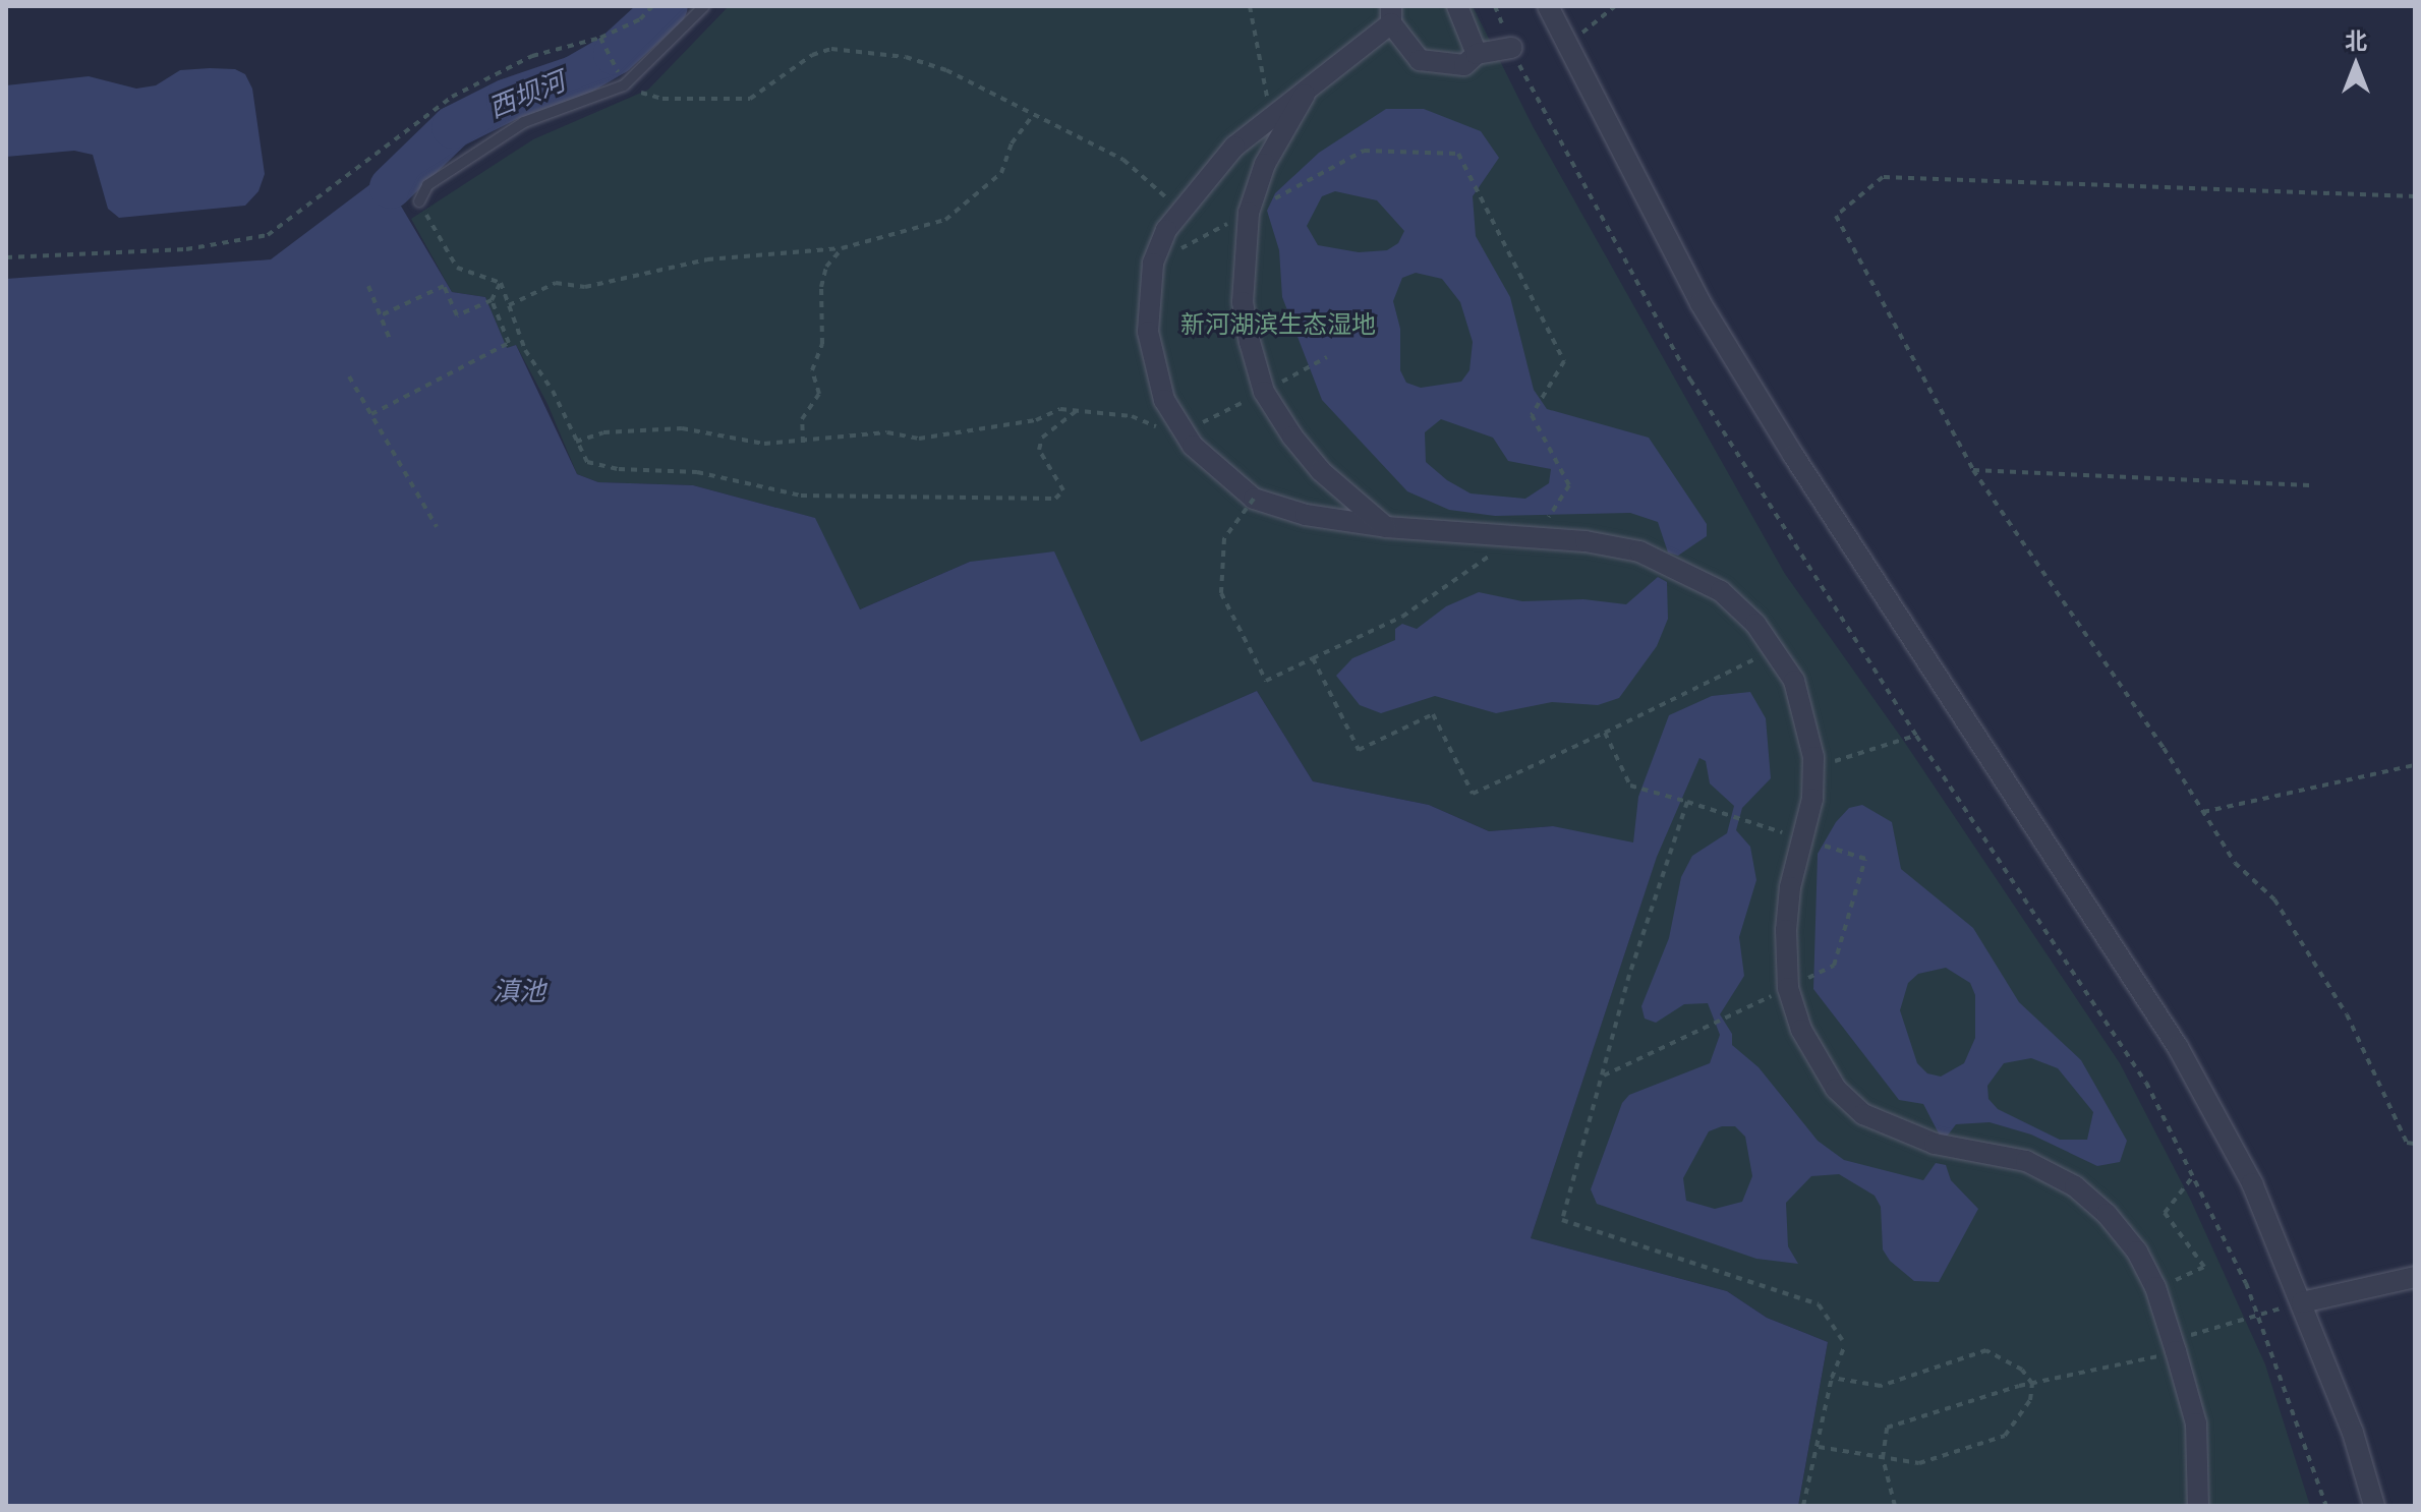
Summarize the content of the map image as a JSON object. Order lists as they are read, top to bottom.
{
  "water": ["西坝河", "滇池"],
  "parks": ["新河湖滨生态湿地"],
  "north": "top"
}
